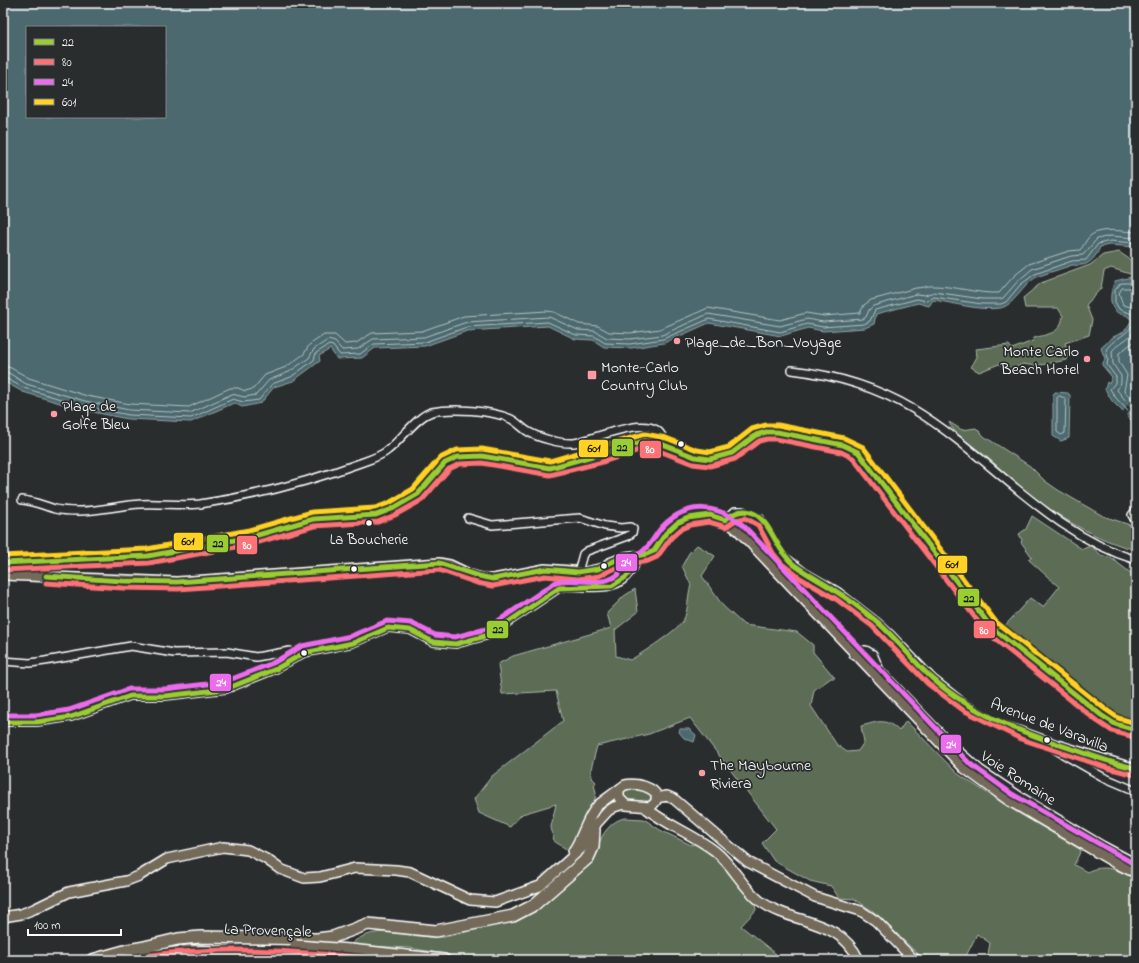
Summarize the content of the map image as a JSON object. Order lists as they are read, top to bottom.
{
  "streets": {
    "highway": ["La Provençale"],
    "street": ["Avenue de Varavilla", "Voie Romaine"]
  },
  "places": {
    "other": [
      "Plage_de_Bon_Voyage",
      "Monte Carlo Beach Hotel",
      "Plage de Golfe Bleu",
      "La Boucherie",
      "The Maybourne Riviera"
    ],
    "transit": ["Monte-Carlo Country Club"]
  },
  "lines": [
    "transit line 601",
    "transit line 22",
    "transit line 80",
    "transit line 24"
  ],
  "legend": [
    "22",
    "80",
    "24",
    "601"
  ],
  "scale_bar": "100 m"
}
